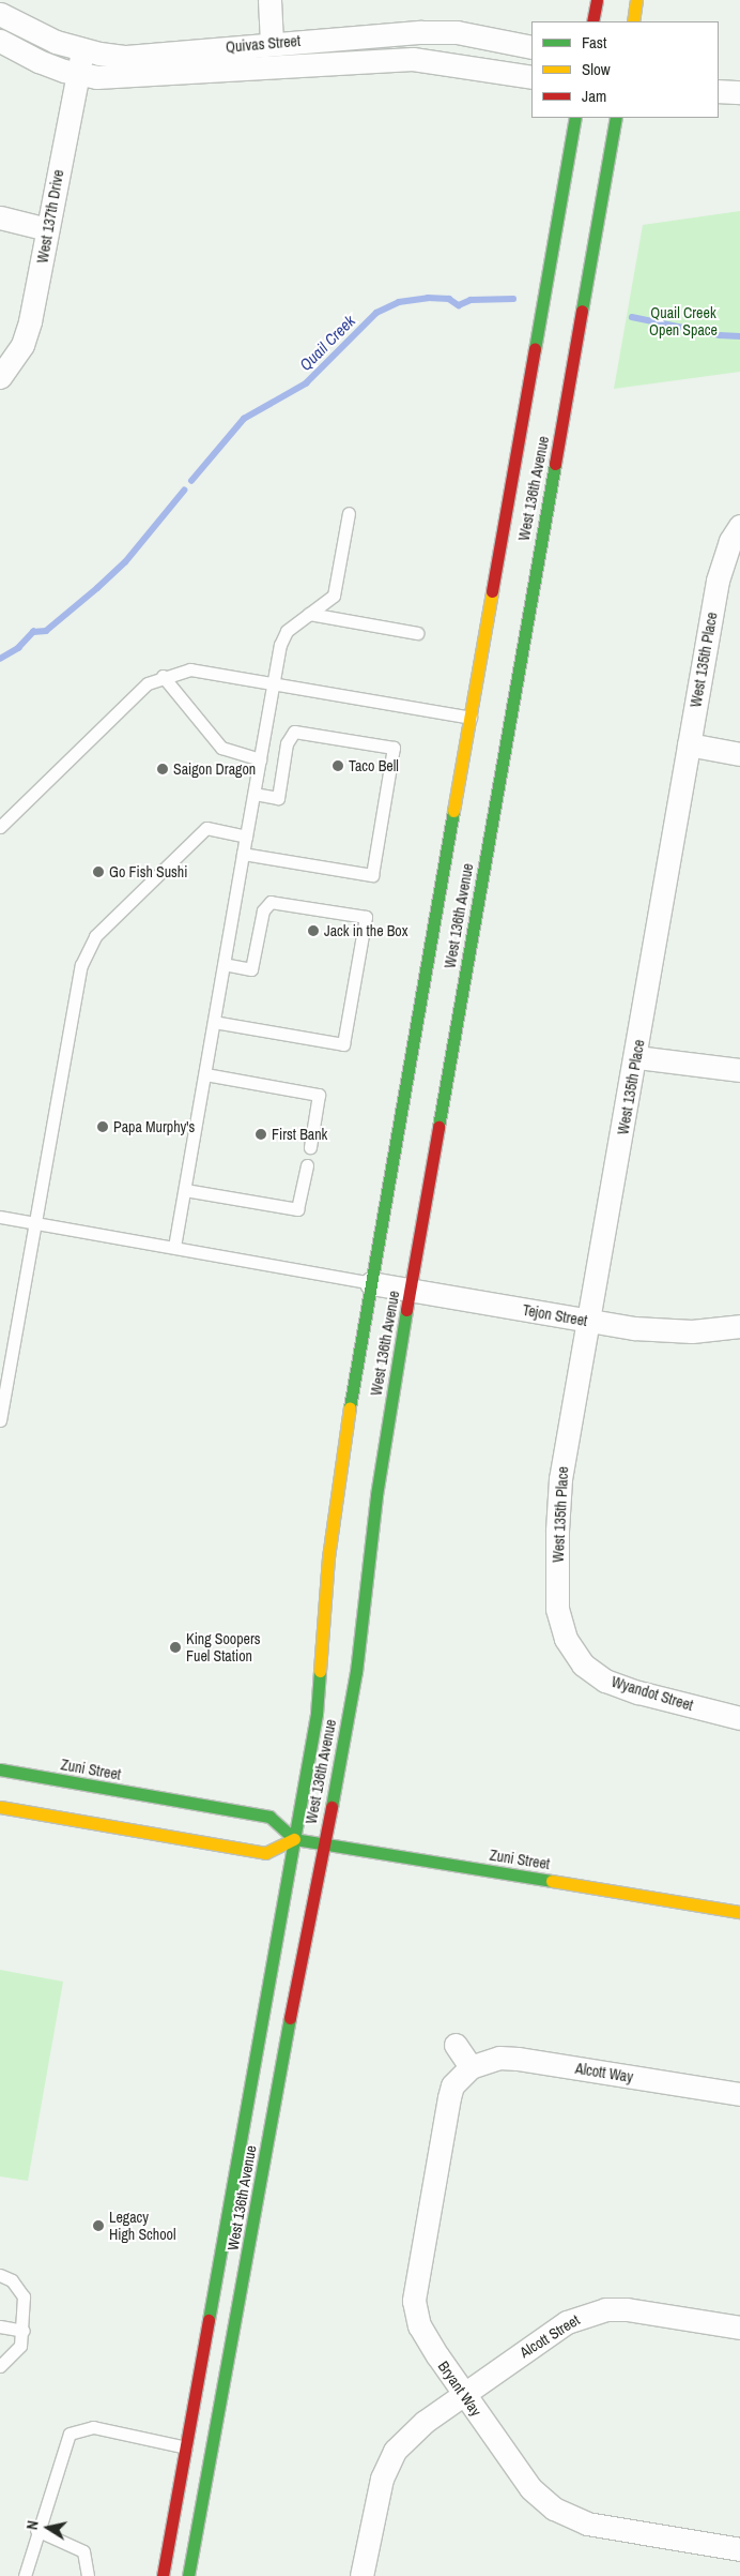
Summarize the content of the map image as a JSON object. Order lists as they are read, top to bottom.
{
  "streets": {
    "main road": ["West 136th Avenue", "Zuni Street"],
    "street": [
      "Quivas Street",
      "West 137th Drive",
      "West 135th Place",
      "Tejon Street",
      "Wyandot Street",
      "Alcott Way",
      "Alcott Street",
      "Bryant Way"
    ]
  },
  "crossings": [
    ["Quivas Street", "West 137th Drive"],
    ["West 136th Avenue", "Tejon Street"],
    ["West 136th Avenue", "Zuni Street"],
    ["West 135th Place", "Tejon Street"],
    ["West 135th Place", "Wyandot Street"],
    ["Alcott Way", "Bryant Way"],
    ["Alcott Street", "Bryant Way"]
  ],
  "water": ["Quail Creek"],
  "parks": ["Quail Creek Open Space"],
  "places": [
    "Taco Bell",
    "Saigon Dragon",
    "Go Fish Sushi",
    "Jack in the Box",
    "Papa Murphy's",
    "First Bank",
    "King Soopers Fuel Station",
    "Legacy High School"
  ],
  "legend": ["Fast", "Slow", "Jam"],
  "north": "left"
}
